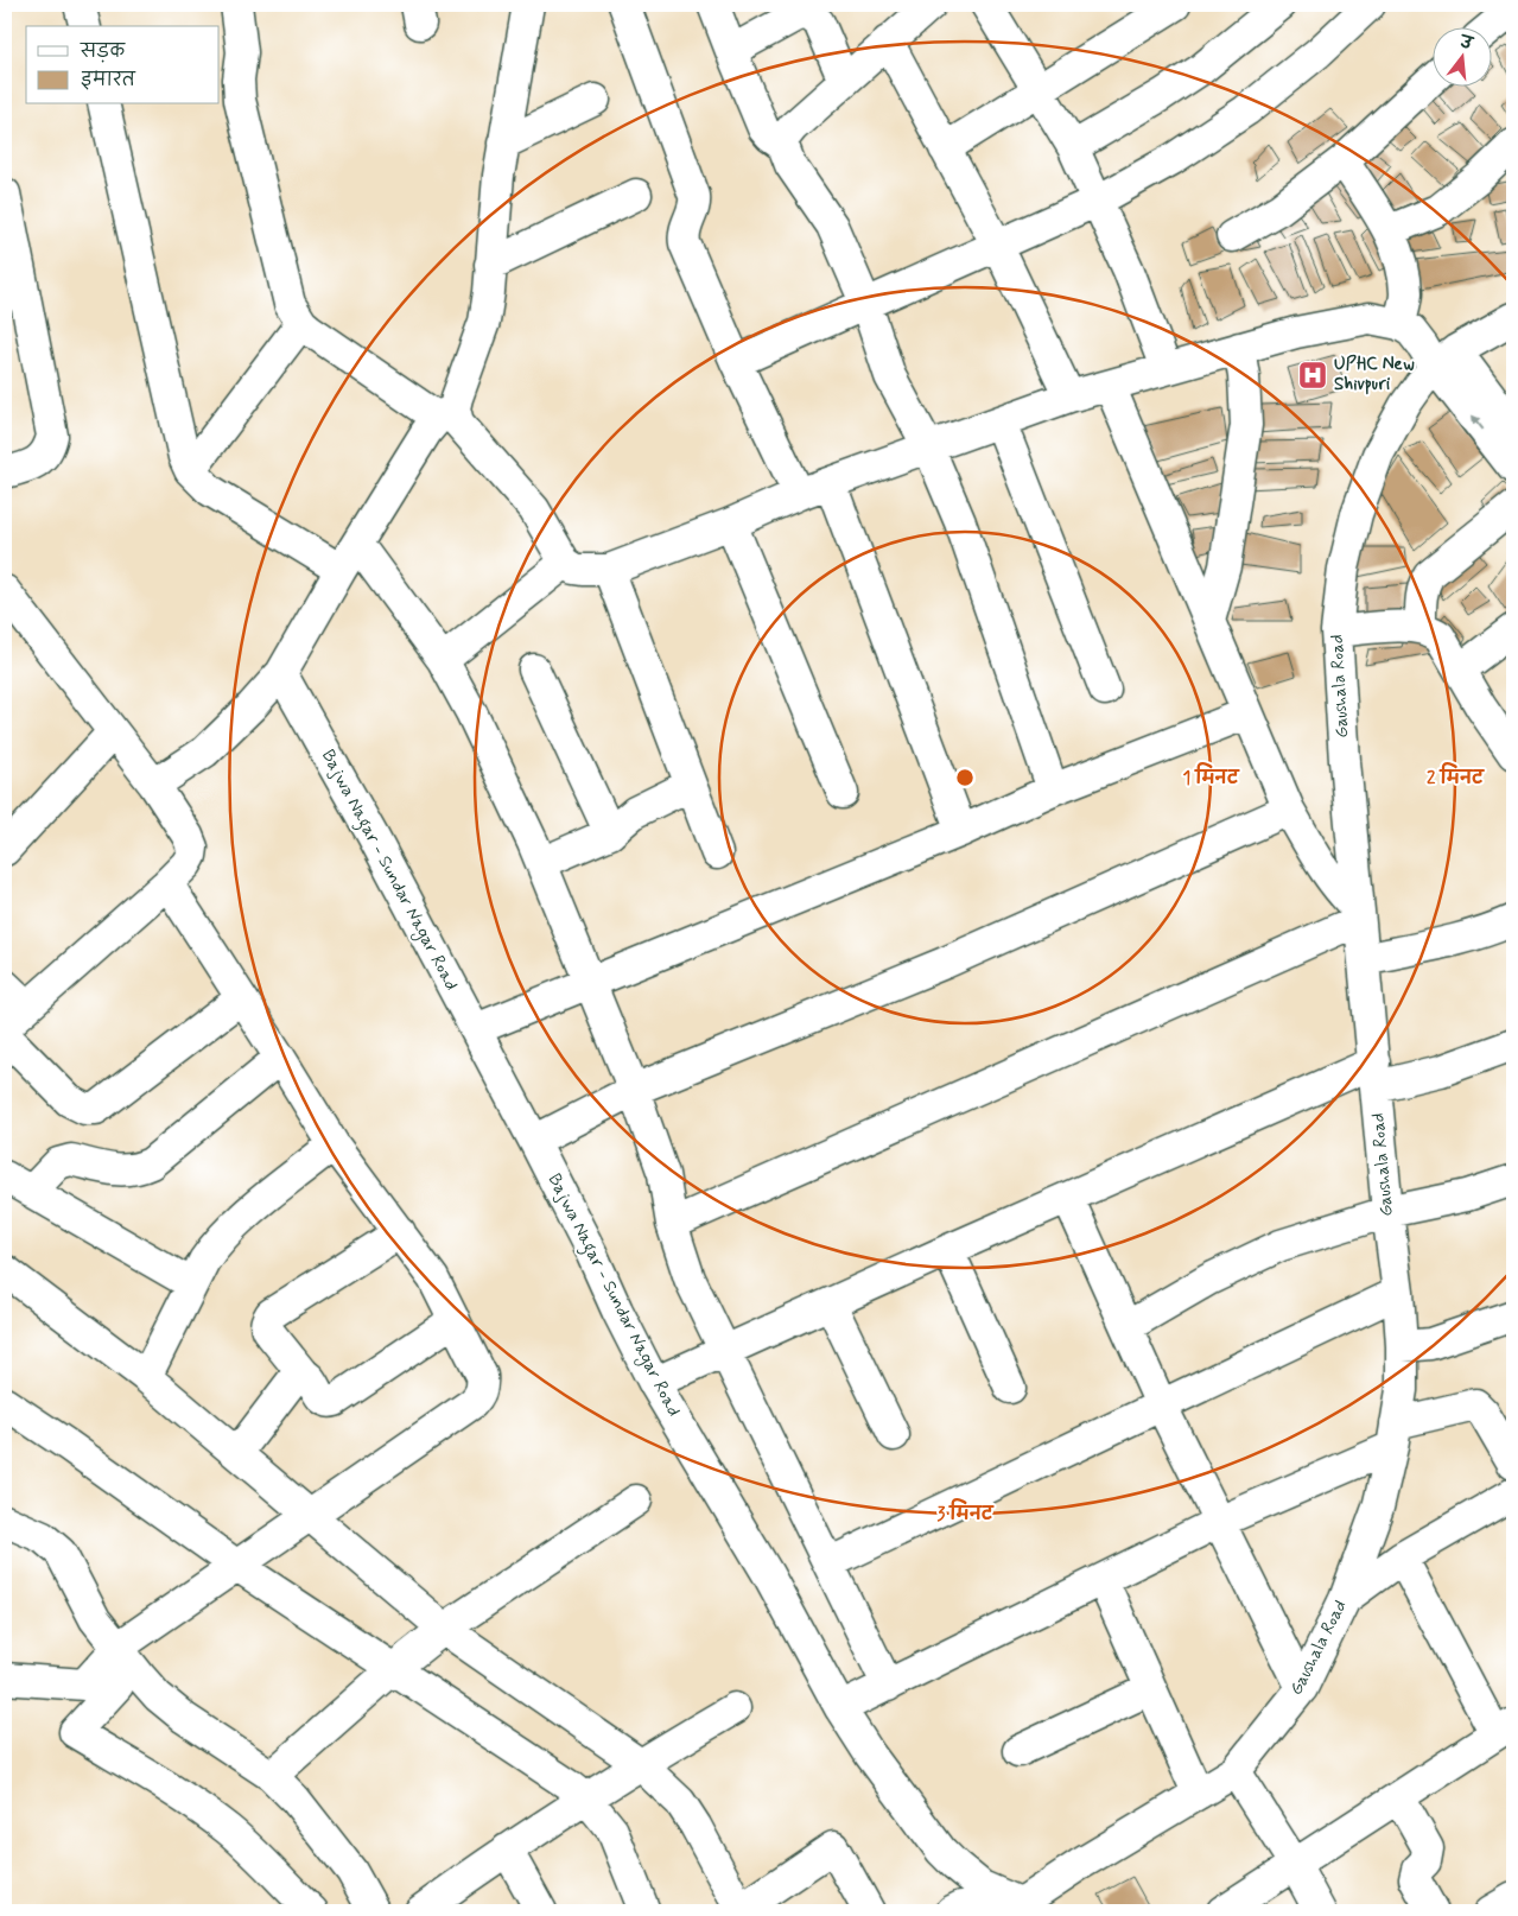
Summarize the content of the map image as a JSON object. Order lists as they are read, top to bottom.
{
  "streets": {
    "street": ["Gaushala Road", "Bajwa Nagar - Sundar Nagar Road"]
  },
  "crossings": [
    ["Gaushala Road", "Bajwa Nagar - Sundar Nagar Road"]
  ],
  "places": {
    "hospital": ["UPHC New Shivpuri"]
  },
  "legend": ["सड़क", "इमारत"],
  "north": "top",
  "rings": ["1 मिनट", "2 मिनट", "3 मिनट"]
}
